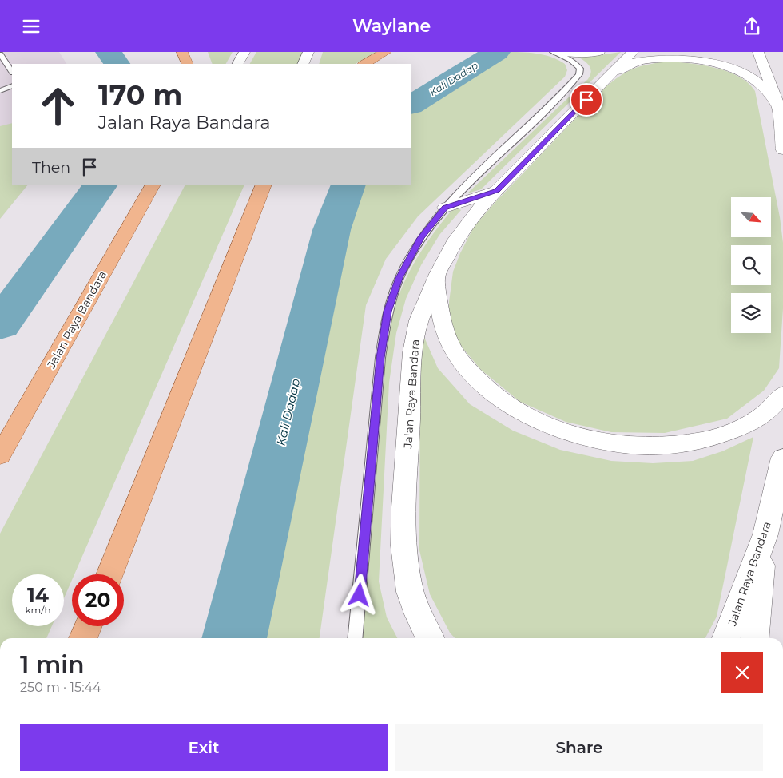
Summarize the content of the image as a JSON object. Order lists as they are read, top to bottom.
{
  "streets": {
    "main road": ["Jalan Raya Bandara"]
  },
  "water": ["Kali Dadap"],
  "north": "bottom right",
  "page": {
    "header": "Waylane",
    "turn": ["170 m", "Jalan Raya Bandara"],
    "then": "Then",
    "speed": "14 km/h",
    "limit": "20",
    "heading": ["1 min", "250 m · 15:44"],
    "buttons": ["Exit", "Share"]
  }
}
